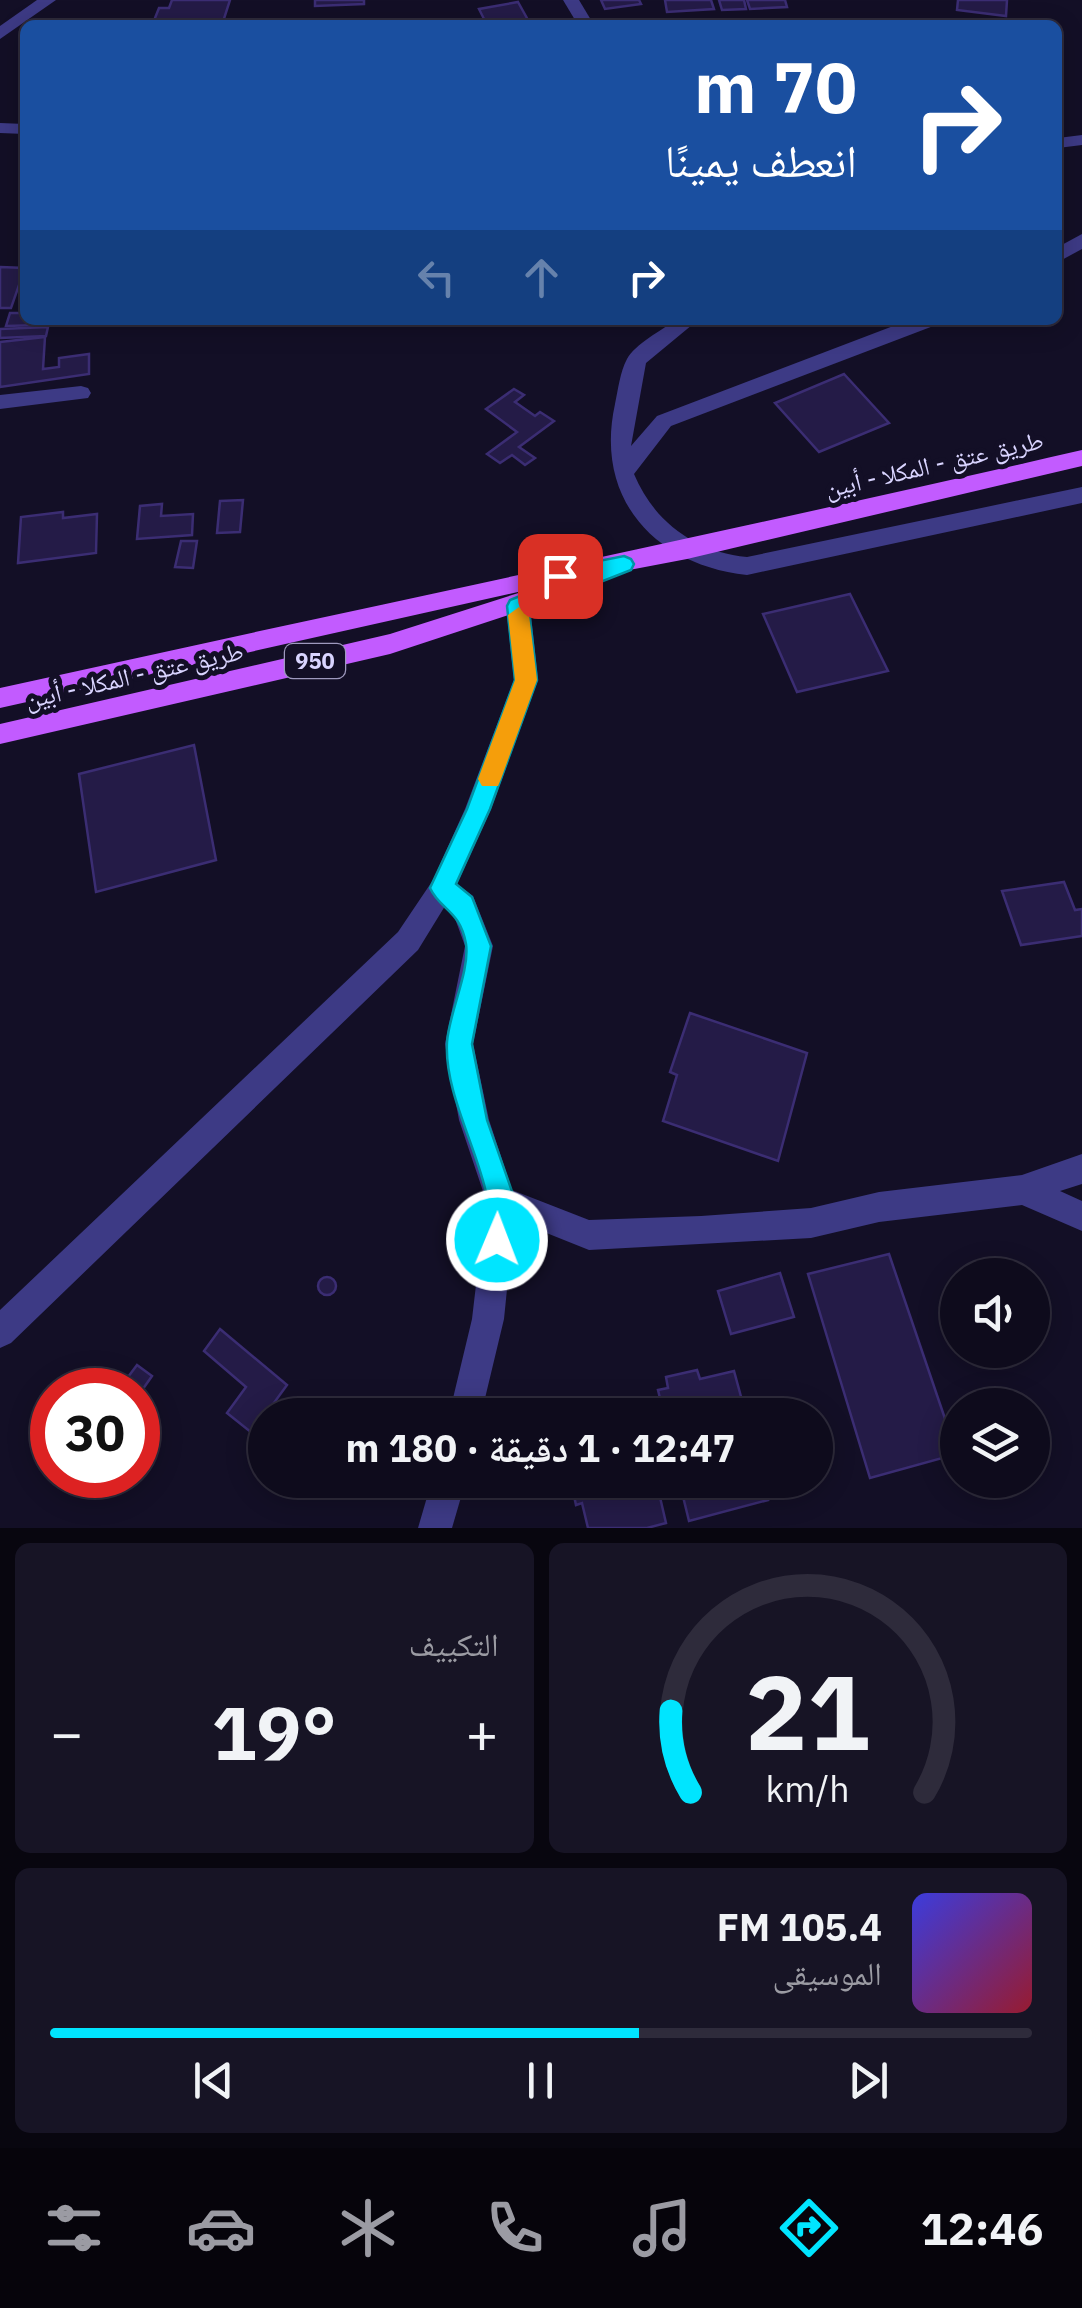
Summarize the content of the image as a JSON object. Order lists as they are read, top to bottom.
{
  "streets": {
    "main road": ["طريق عتق - المكلا - أبين", "950"]
  },
  "page": {
    "turn": ["70 m", "انعطف يمينًا"],
    "limit": "30",
    "trip": "12:47 · 1 دقيقة · 180 m",
    "tile": "التكييف",
    "heat": ["−", "19°", "+"],
    "song": ["105.4 FM", "الموسيقى"],
    "tabs": "12:46",
    "gauge": ["21", "km/h"]
  }
}
